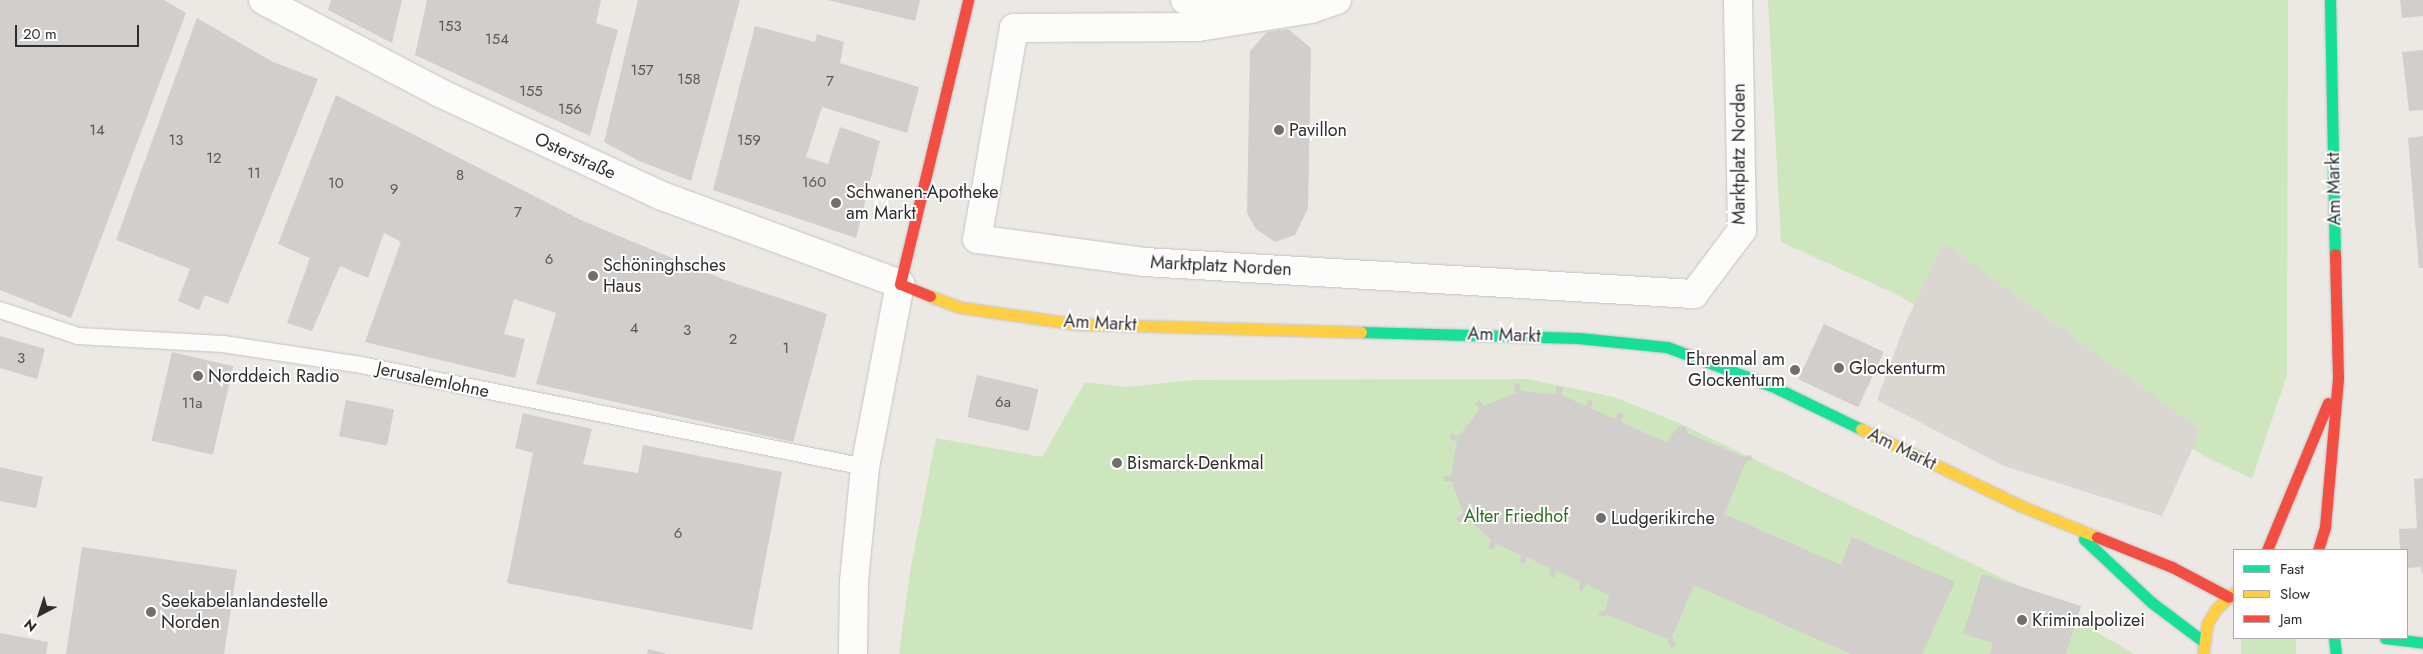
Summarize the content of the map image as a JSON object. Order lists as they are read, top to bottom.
{
  "streets": {
    "street": ["Marktplatz Norden", "Osterstraße", "Am Markt"],
    "lane": ["Jerusalemlohne"]
  },
  "crossings": [
    ["Osterstraße", "Am Markt"]
  ],
  "parks": ["Alter Friedhof"],
  "places": [
    "Pavillon",
    "Schwanen-Apotheke am Markt",
    "Schöninghsches Haus",
    "Glockenturm",
    "Ehrenmal am Glockenturm",
    "Norddeich Radio",
    "Bismarck-Denkmal",
    "Ludgerikirche",
    "Seekabelanlandestelle Norden",
    "Kriminalpolizei"
  ],
  "house_numbers": [
    "153",
    "154",
    "157",
    "158",
    "7",
    "155",
    "156",
    "14",
    "13",
    "159",
    "12",
    "11",
    "8",
    "160",
    "10",
    "9",
    "7",
    "6",
    "4",
    "3",
    "2",
    "1",
    "3",
    "6a",
    "11a",
    "6"
  ],
  "legend": ["Fast", "Slow", "Jam"],
  "scale_bar": "20 m",
  "north": "bottom left"
}
